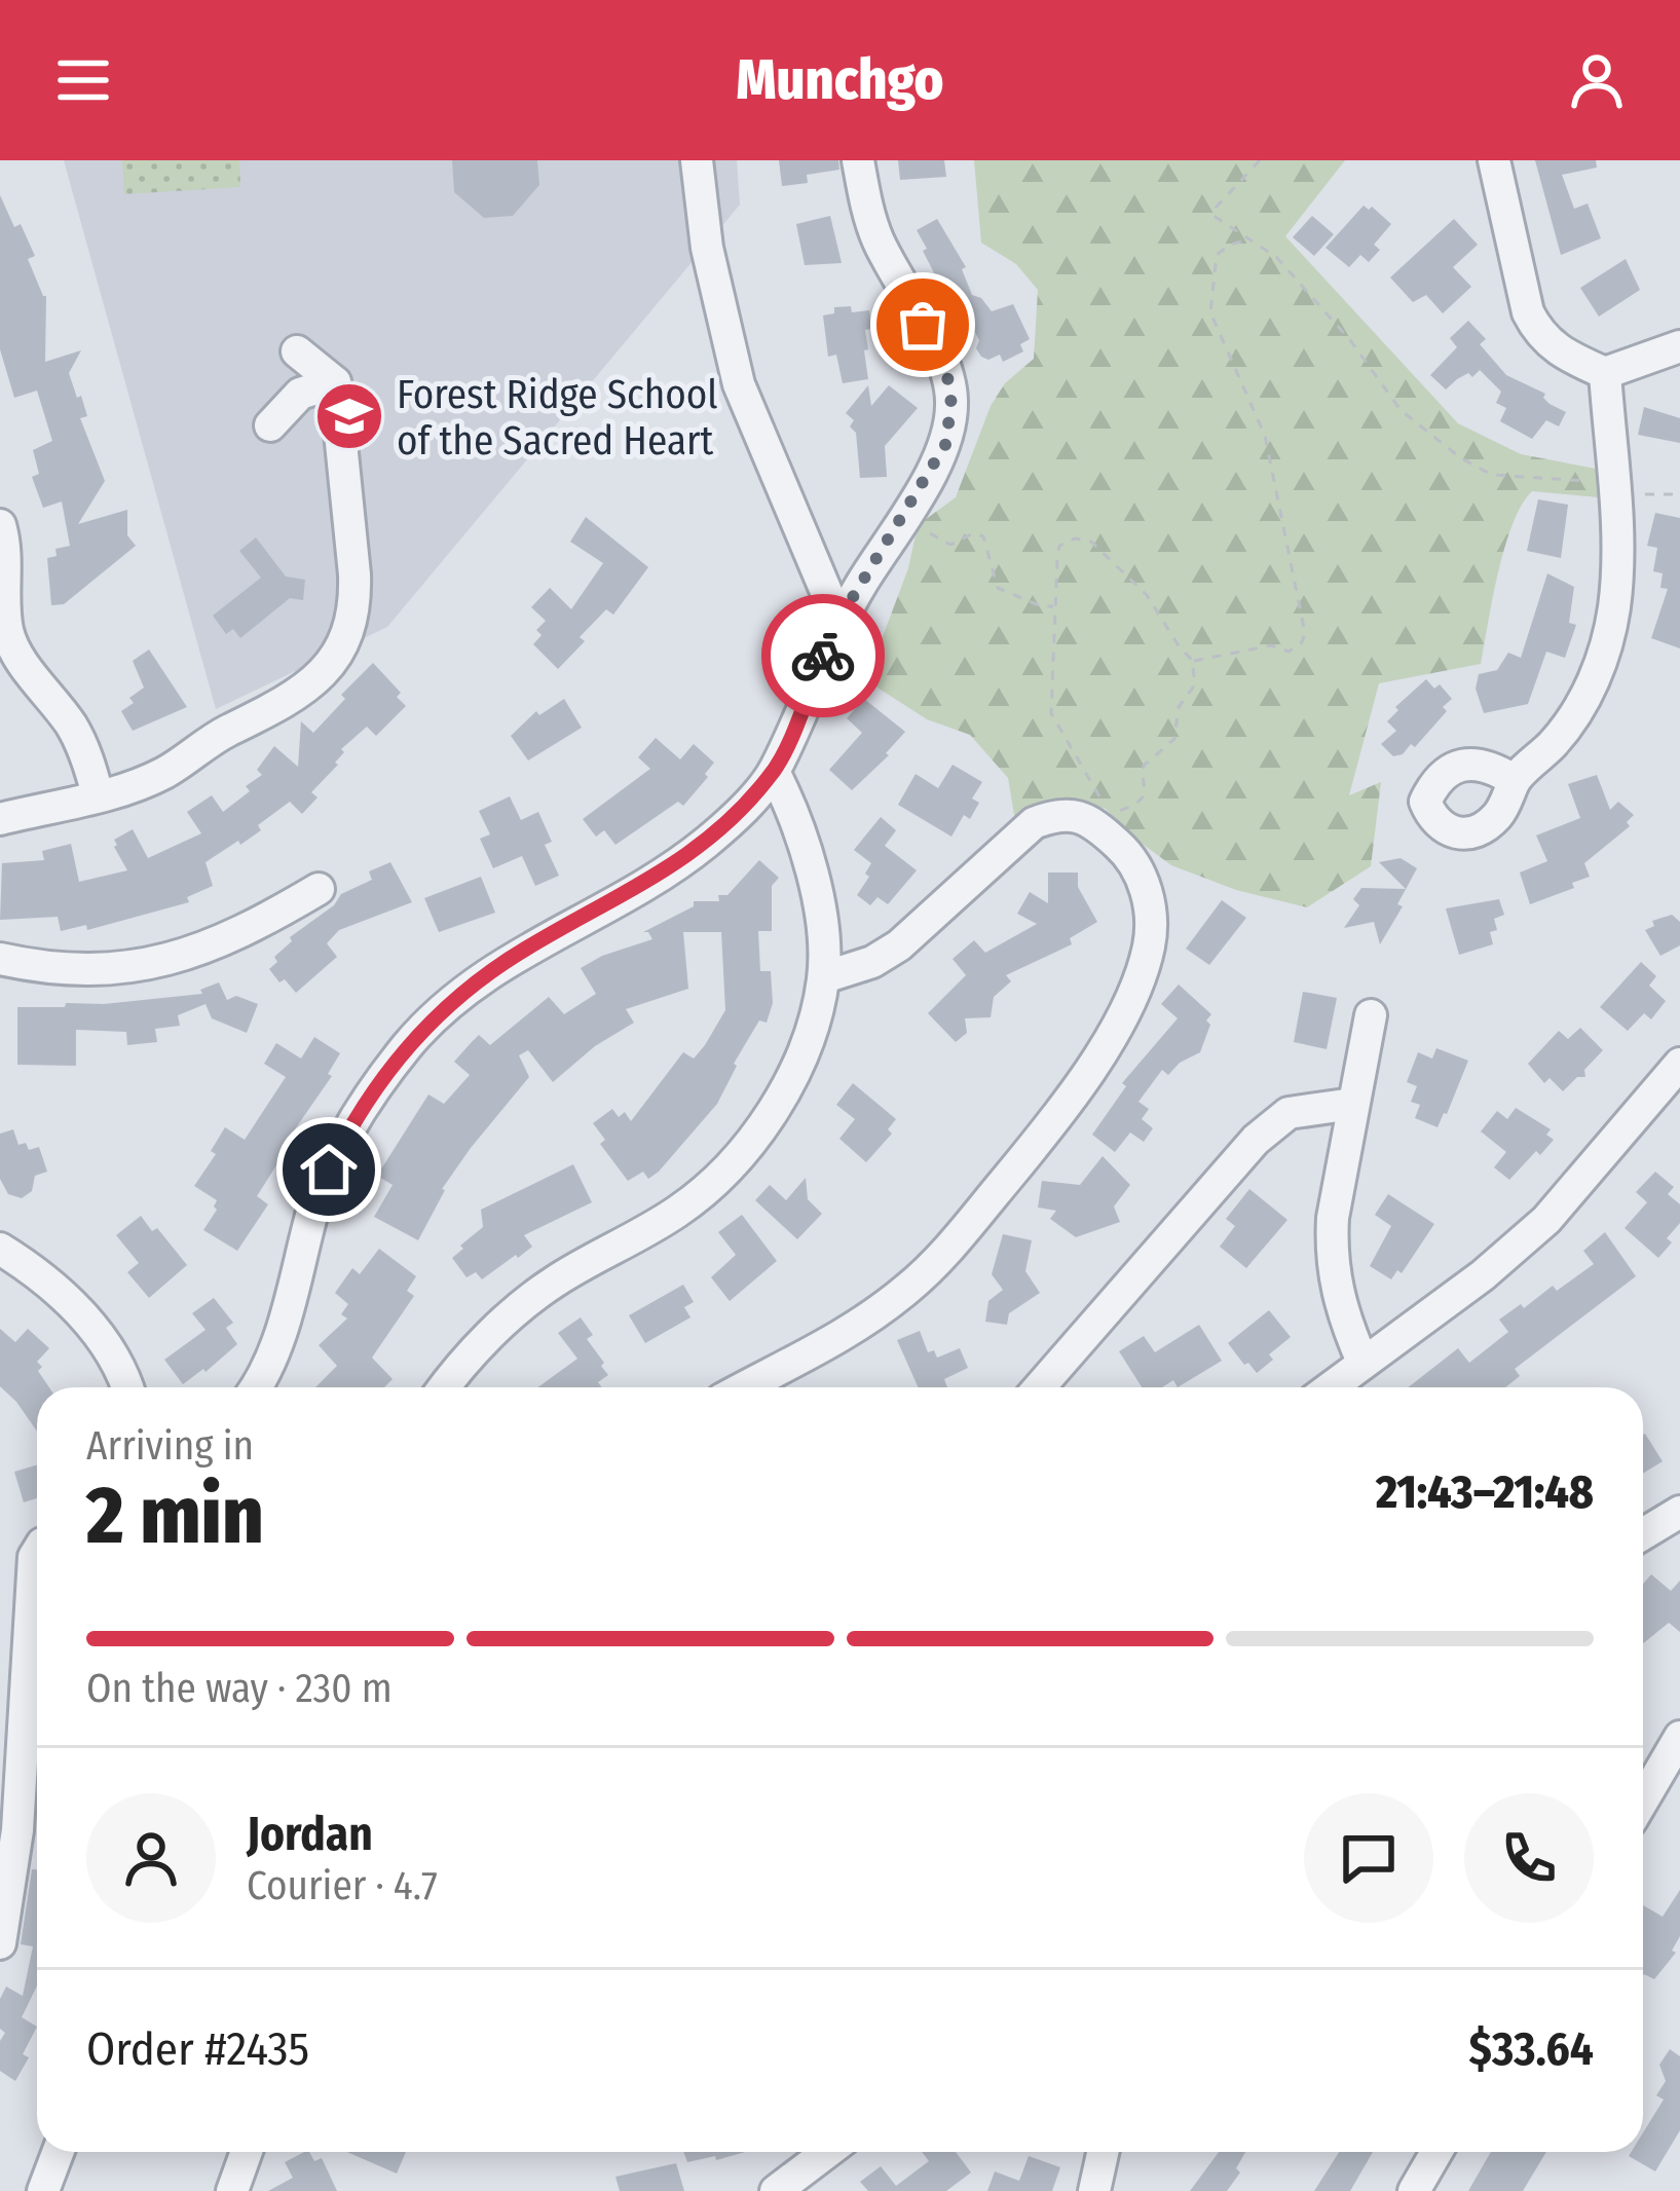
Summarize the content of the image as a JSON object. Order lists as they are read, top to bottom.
{
  "places": {
    "school or university": ["Forest Ridge School of the Sacred Heart"]
  },
  "page": {
    "header": "Munchgo",
    "heading": ["2 min", "Arriving in", "21:43–21:48"],
    "panel": [
      "Jordan",
      "Courier · 4.7",
      "Order #2435",
      "$33.64"
    ],
    "bar": "On the way · 230 m"
  }
}
